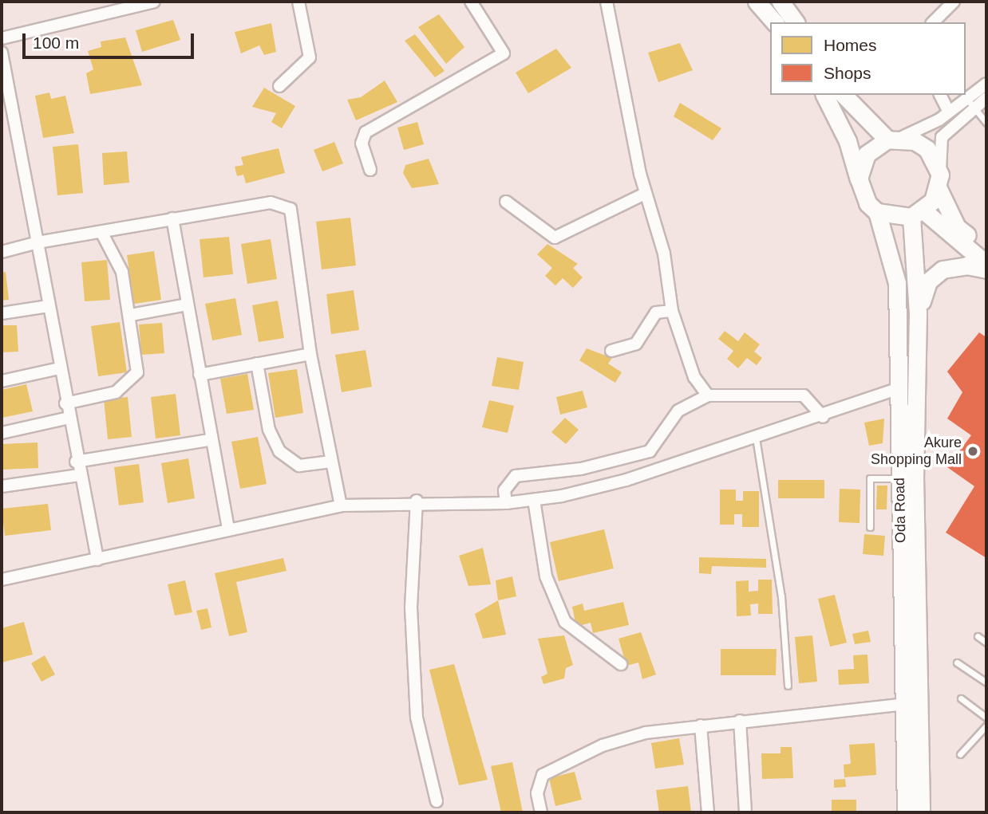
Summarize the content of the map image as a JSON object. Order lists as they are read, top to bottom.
{
  "streets": {
    "street": ["Oda Road"]
  },
  "places": ["Akure Shopping Mall"],
  "legend": ["Homes", "Shops"],
  "scale_bar": "100 m"
}
